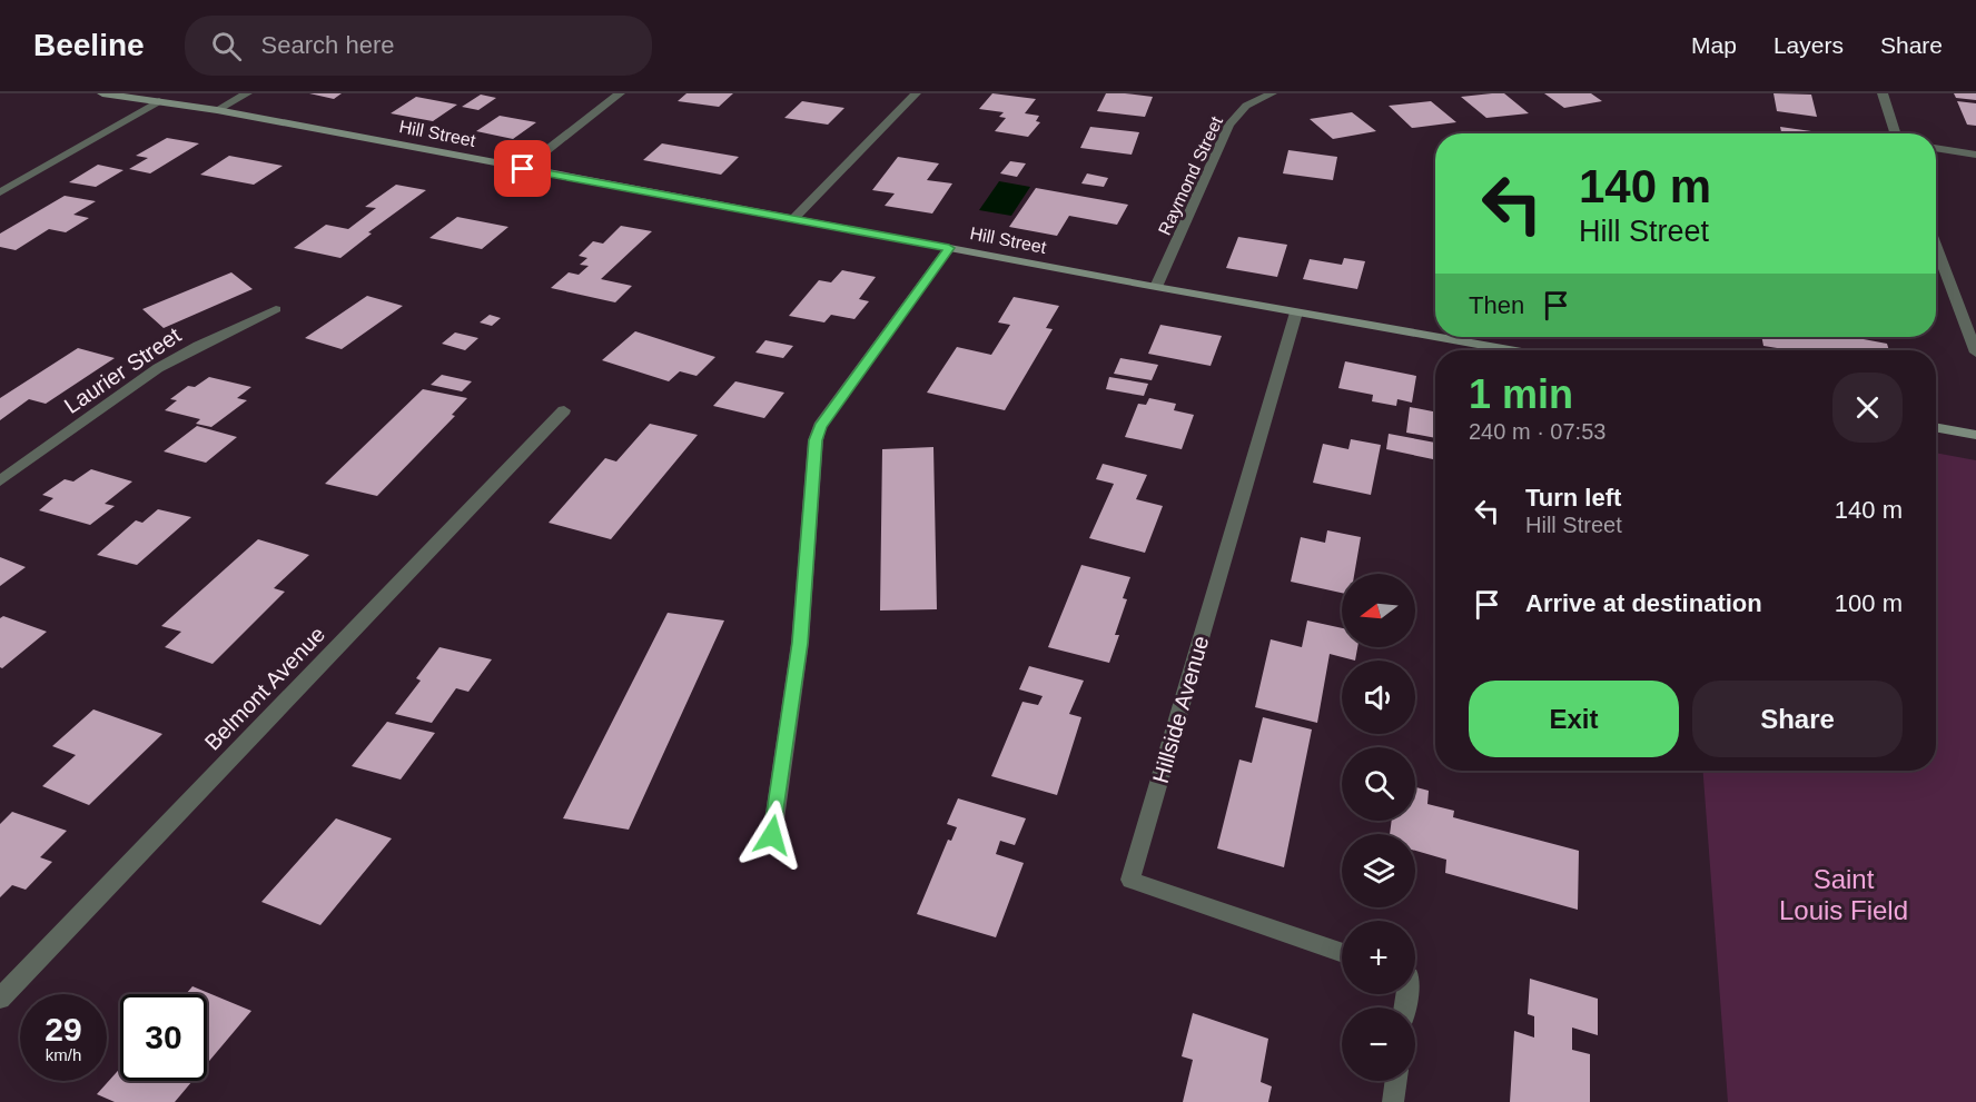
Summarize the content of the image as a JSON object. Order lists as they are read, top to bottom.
{
  "streets": {
    "street": [
      "Hill Street",
      "Raymond Street",
      "Laurier Street",
      "Belmont Avenue",
      "Hillside Avenue"
    ]
  },
  "crossings": [
    ["Hill Street", "Raymond Street"],
    ["Hill Street", "Hillside Avenue"]
  ],
  "parks": ["Saint Louis Field"],
  "north": "left",
  "page": {
    "header": "Beeline",
    "search": "Search here",
    "nav": ["Map", "Layers", "Share"],
    "turn": ["140 m", "Hill Street"],
    "then": "Then",
    "heading": ["1 min", "240 m · 07:53"],
    "list": [
      {
        "name": "Turn left",
        "note": "Hill Street",
        "value": "140 m"
      },
      {
        "name": "Arrive at destination",
        "value": "100 m"
      }
    ],
    "map_buttons": ["+", "−"],
    "buttons": ["Exit", "Share"],
    "speed": "29 km/h",
    "limit": "30"
  }
}
